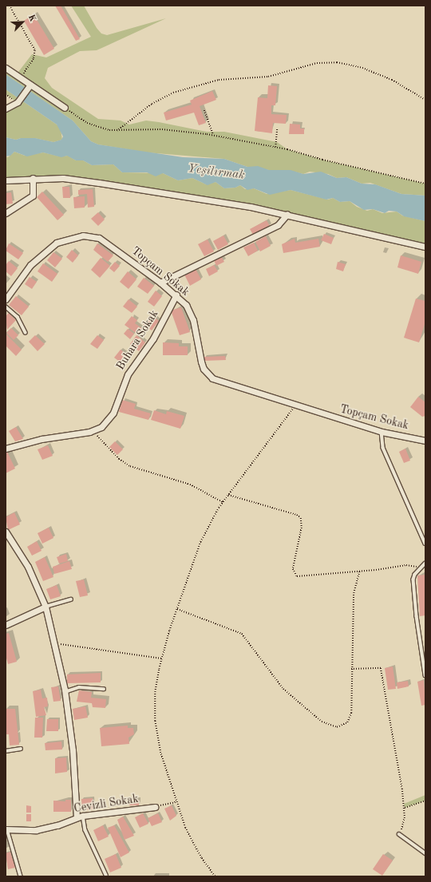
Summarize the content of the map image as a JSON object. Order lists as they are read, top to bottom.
{
  "streets": {
    "street": ["Topçam Sokak", "Buhara Sokak", "Cevizli Sokak"]
  },
  "crossings": [
    ["Topçam Sokak", "Buhara Sokak"]
  ],
  "water": ["Yeşilırmak"],
  "north": "top right"
}
